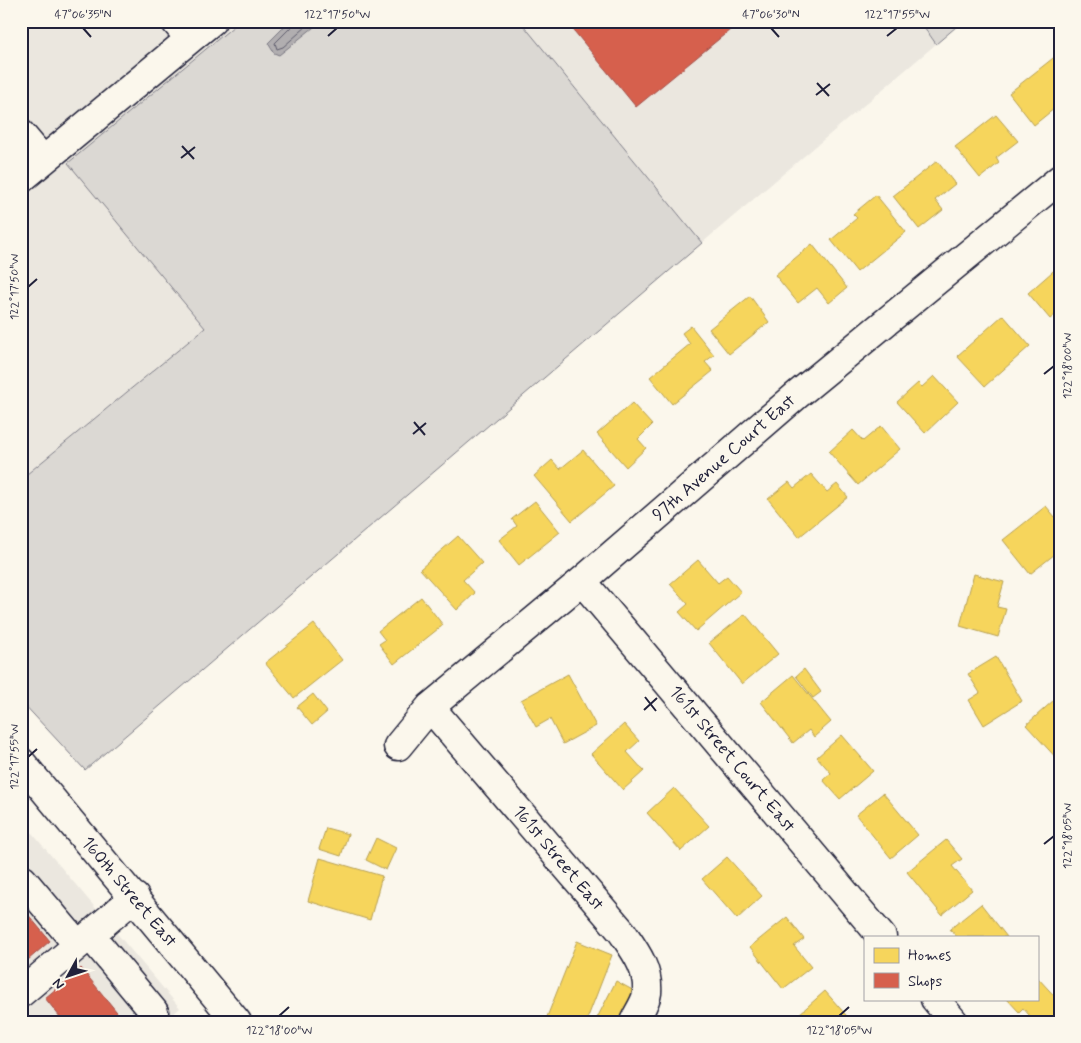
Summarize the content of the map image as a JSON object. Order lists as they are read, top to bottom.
{
  "streets": {
    "street": [
      "97th Avenue Court East",
      "161st Street Court East",
      "161st Street East",
      "160th Street East"
    ]
  },
  "crossings": [
    ["97th Avenue Court East", "161st Street Court East"],
    ["97th Avenue Court East", "161st Street East"]
  ],
  "legend": ["Homes", "Shops"],
  "north": "bottom left",
  "coordinates": [
    "47°06'35\"N",
    "122°17'50\"W",
    "47°06'30\"N",
    "122°17'55\"W",
    "122°18'00\"W",
    "122°18'05\"W"
  ]
}
